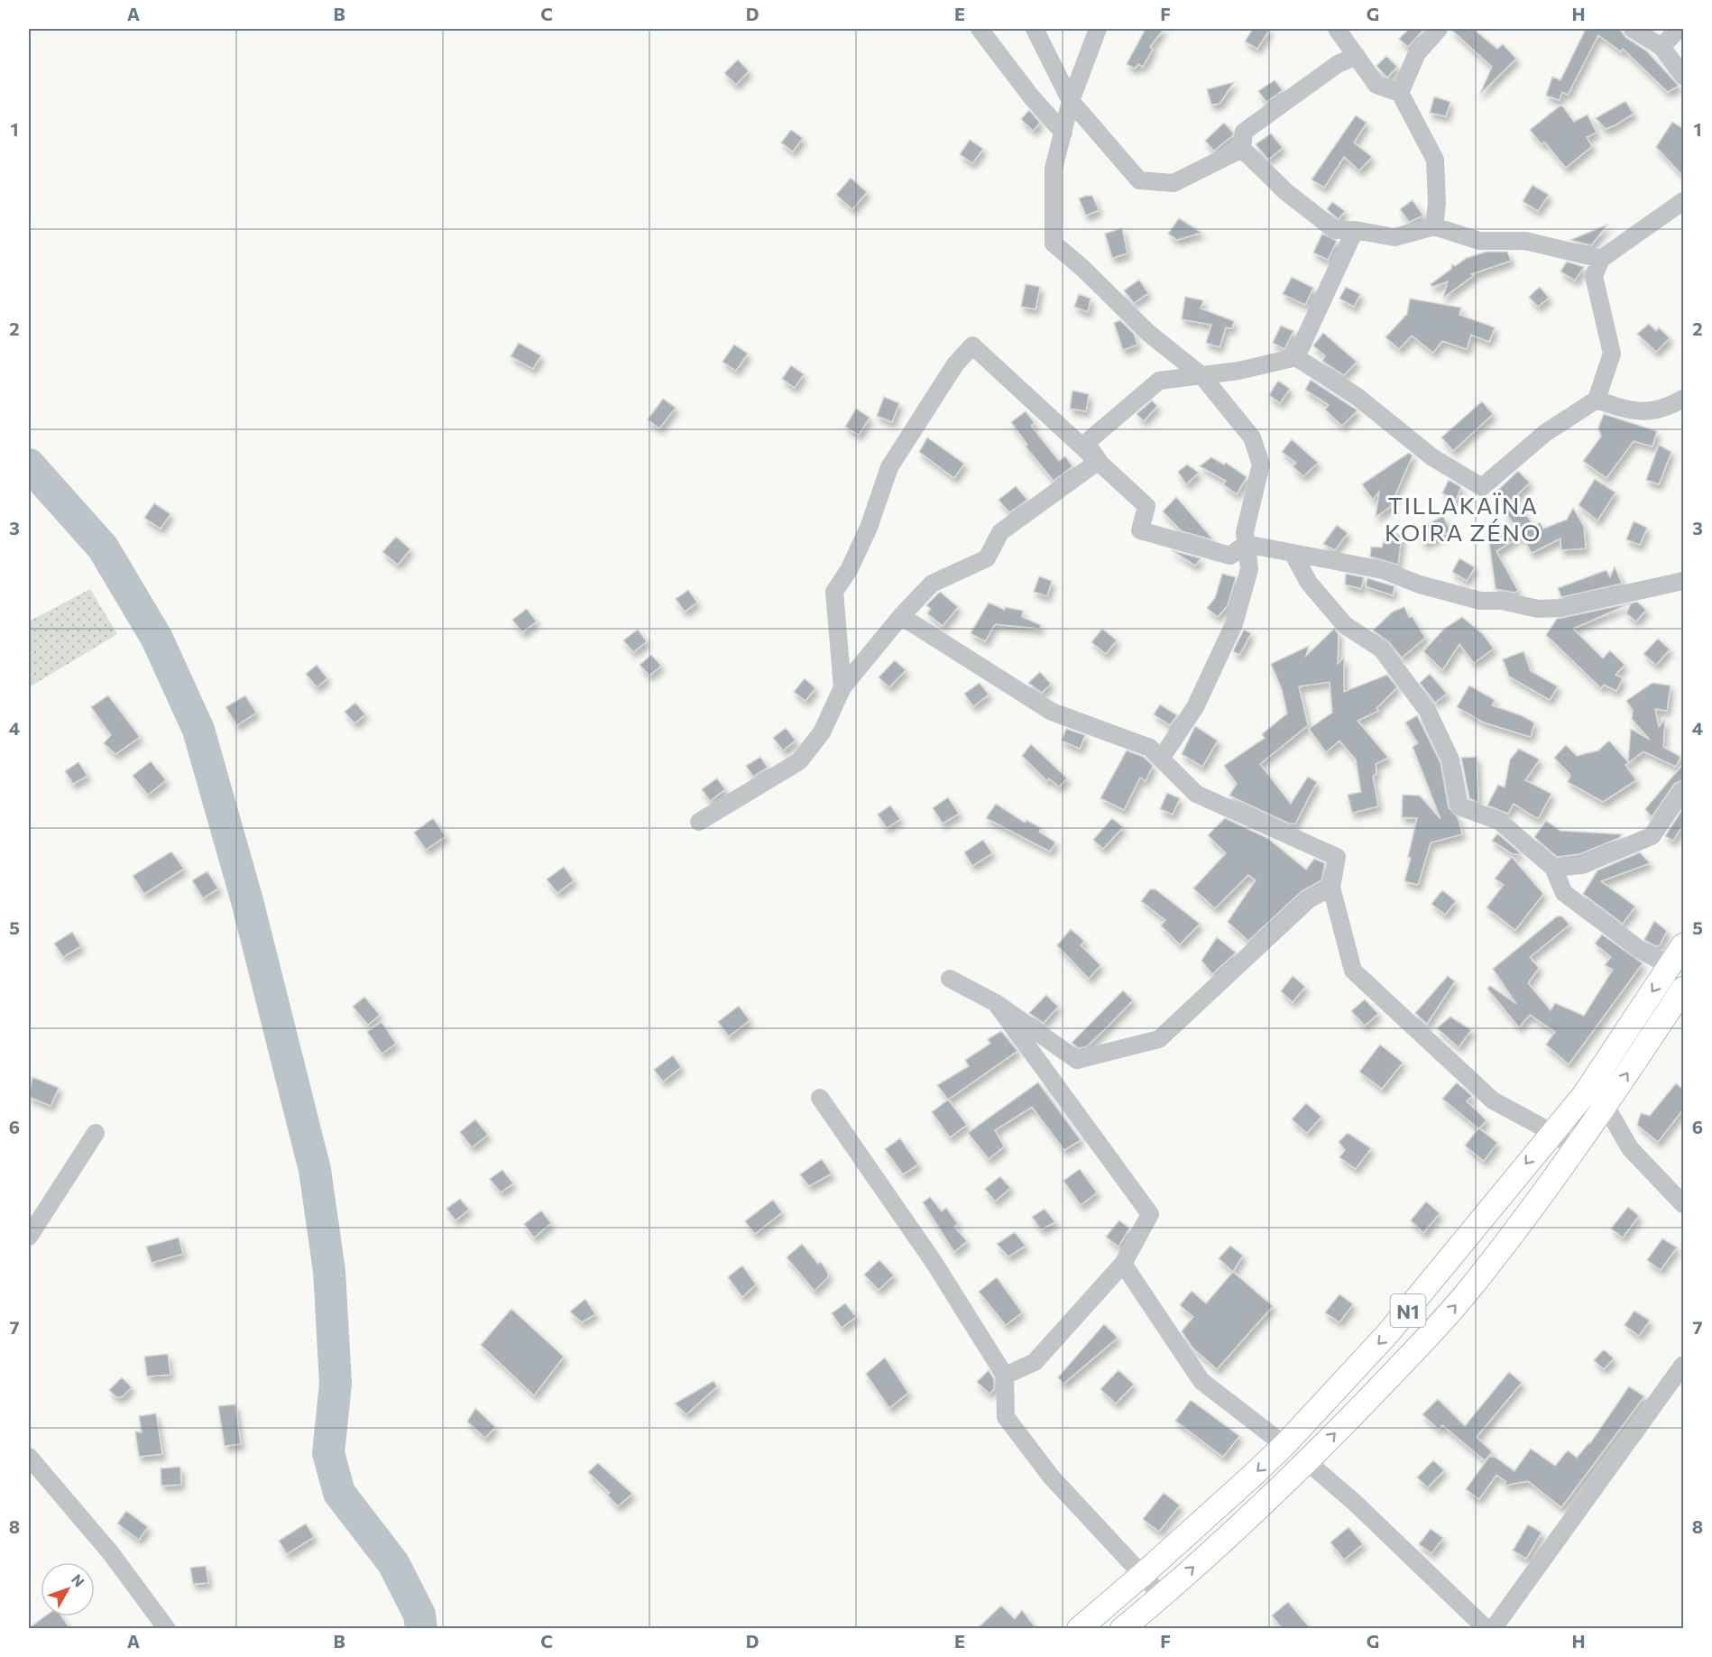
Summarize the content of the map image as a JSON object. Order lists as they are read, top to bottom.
{
  "streets": {
    "main road": ["N1"]
  },
  "districts": ["TILLAKAÏNA KOIRA ZÉNO"],
  "north": "top right",
  "grid": {
    "columns": [
      "A",
      "B",
      "C",
      "D",
      "E",
      "F",
      "G",
      "H"
    ],
    "rows": [
      "1",
      "2",
      "3",
      "4",
      "5",
      "6",
      "7",
      "8"
    ]
  }
}
